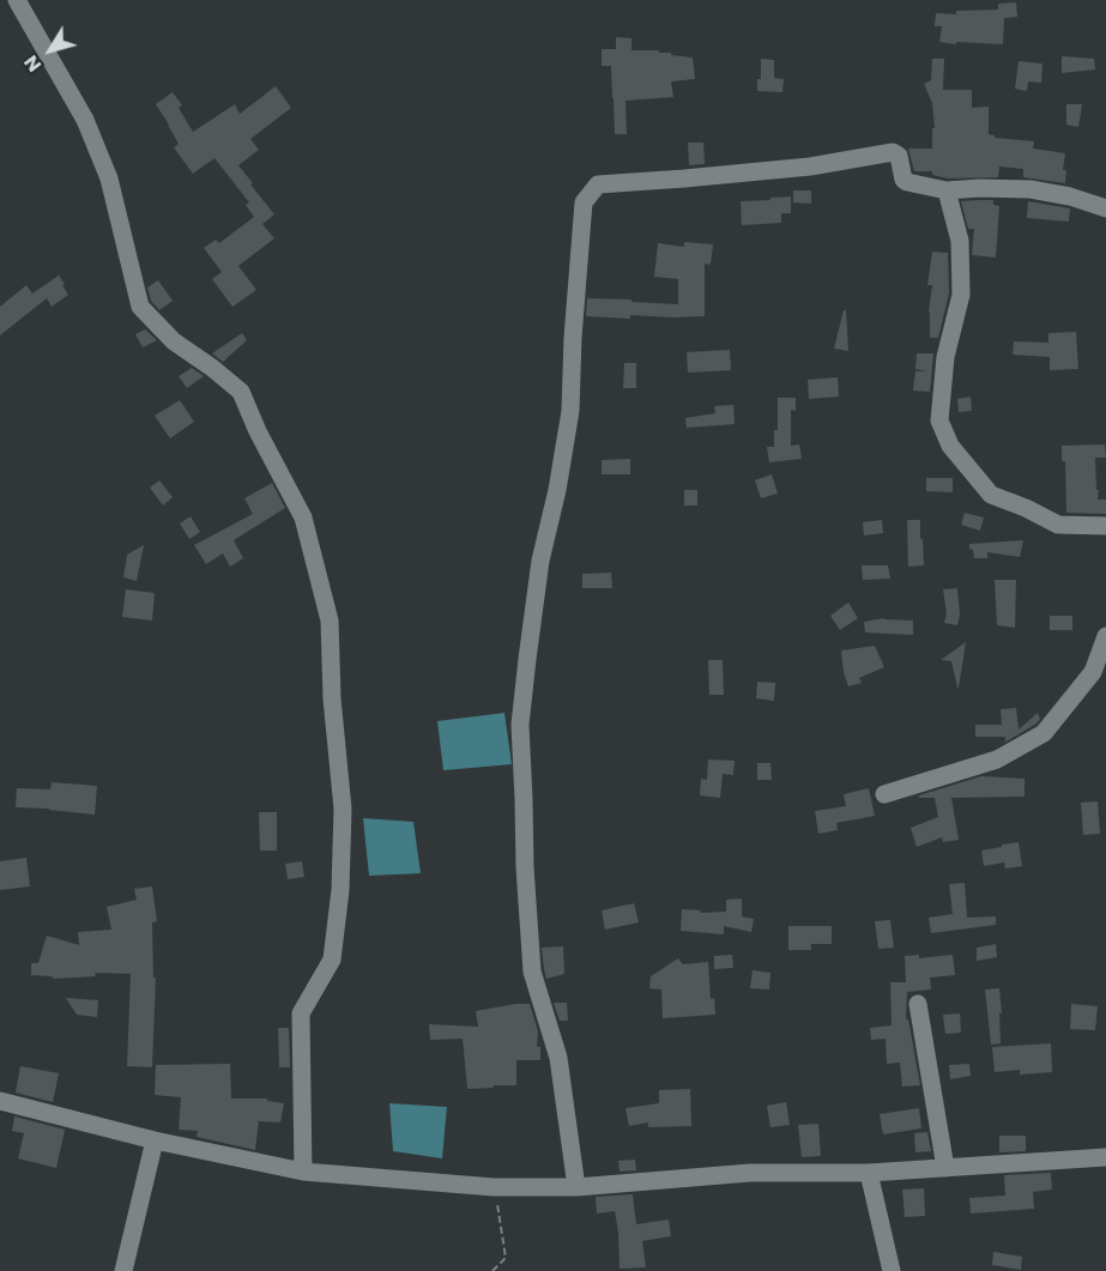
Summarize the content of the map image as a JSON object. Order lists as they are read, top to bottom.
{
  "north": "bottom left"
}
